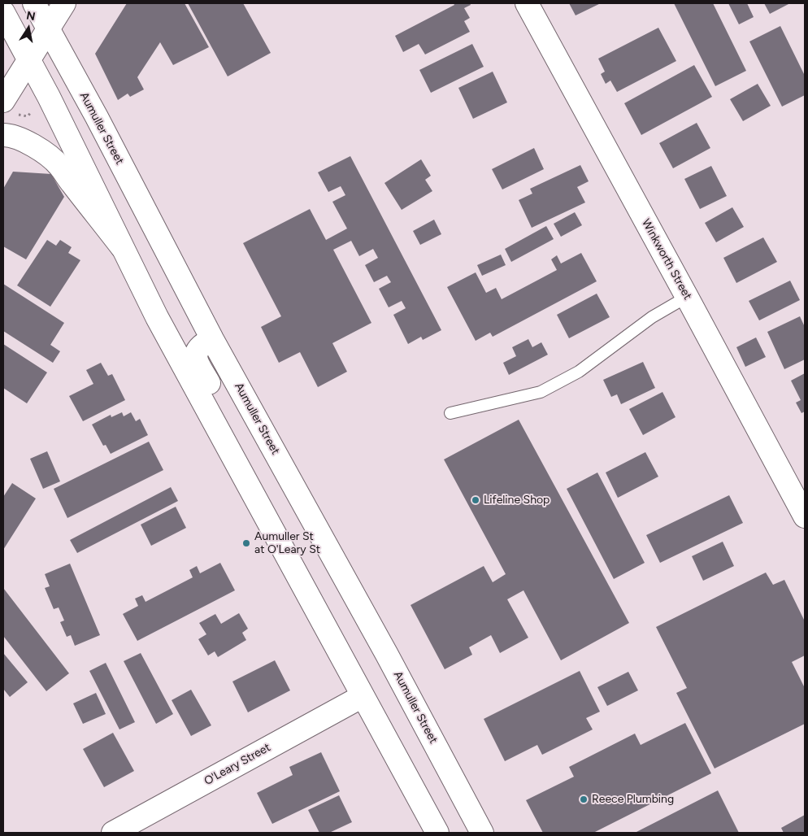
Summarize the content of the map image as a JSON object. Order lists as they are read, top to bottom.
{
  "streets": {
    "main road": ["Aumuller Street", "Winkworth Street", "O'Leary Street"]
  },
  "places": ["Lifeline Shop", "Aumuller St at O'Leary St", "Reece Plumbing"],
  "north": "top"
}
